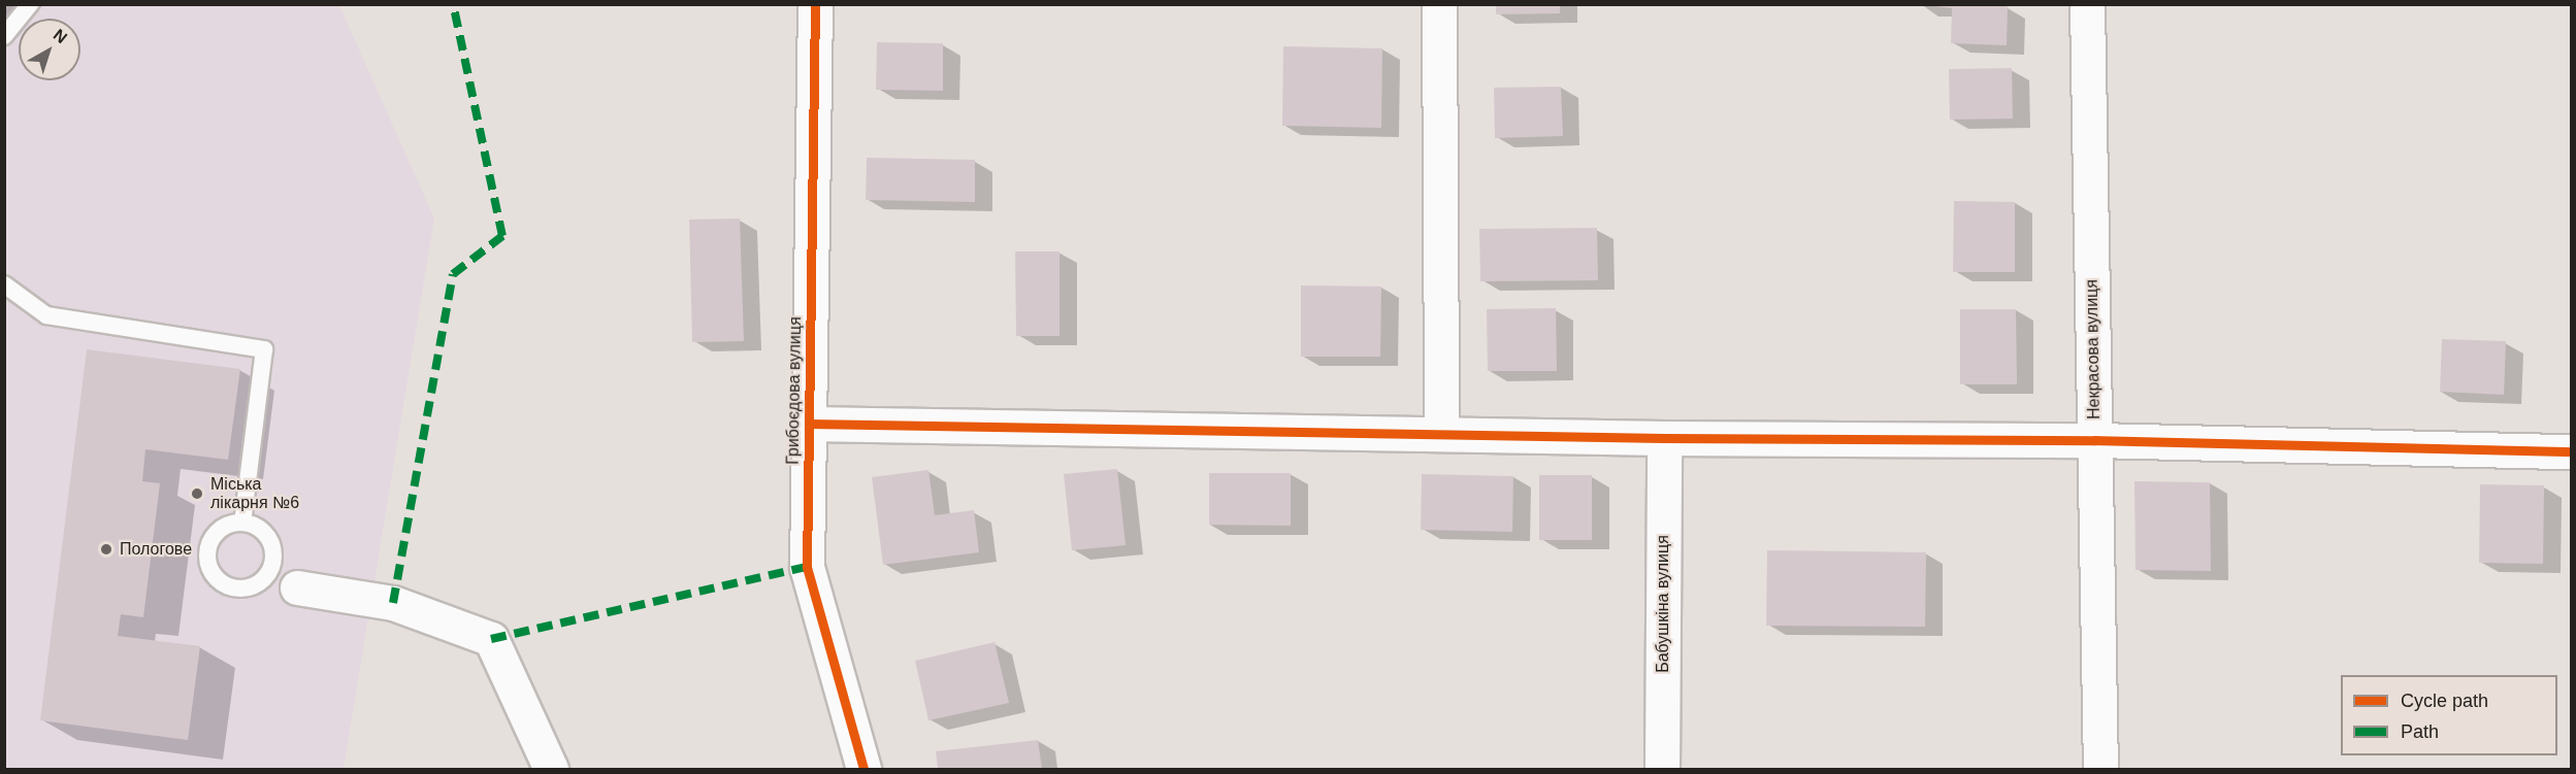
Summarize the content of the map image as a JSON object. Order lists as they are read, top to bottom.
{
  "streets": {
    "street": ["Некрасова вулиця", "Грибоєдова вулиця", "Бабушкіна вулиця"]
  },
  "places": ["Міська лікарня №6", "Пологове"],
  "legend": ["Cycle path", "Path"],
  "north": "top right"
}
